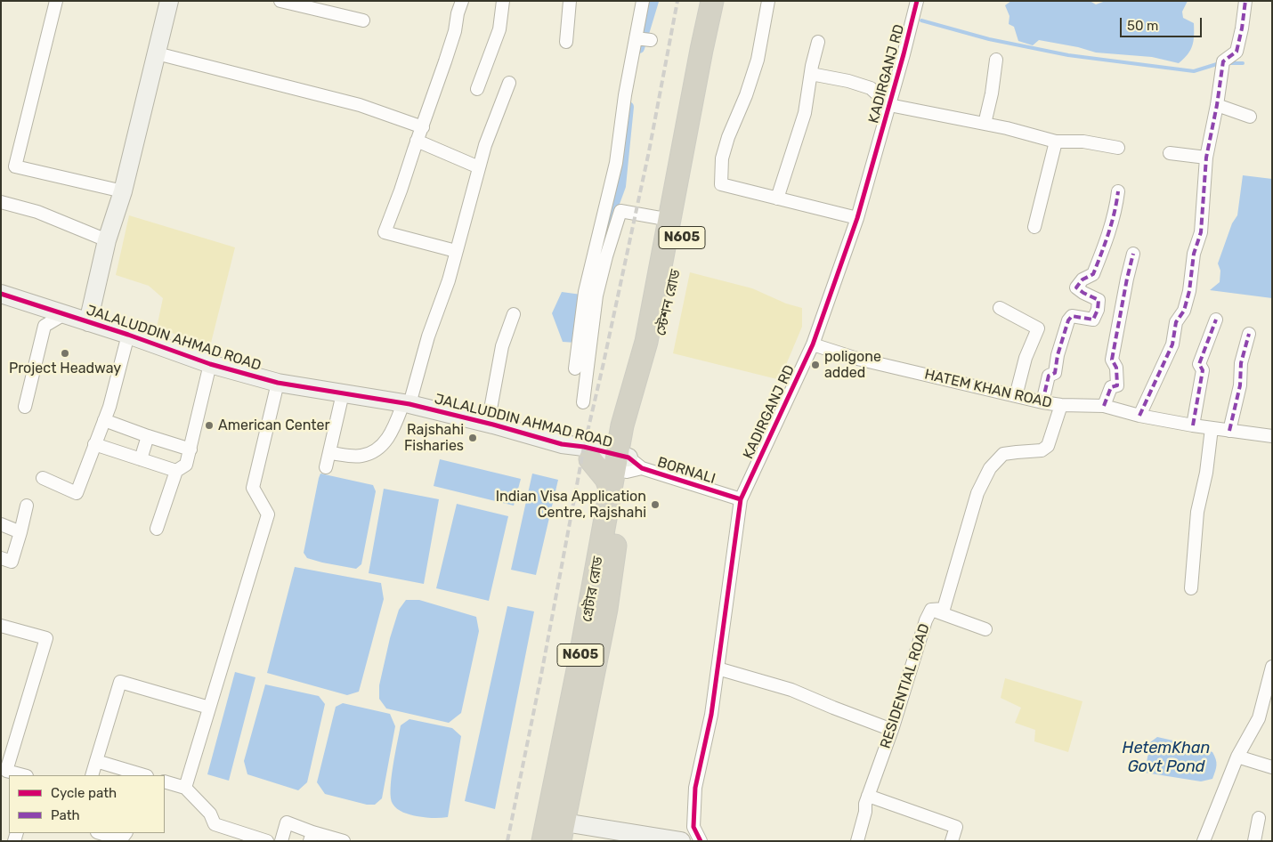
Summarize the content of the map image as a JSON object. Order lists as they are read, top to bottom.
{
  "streets": {
    "highway": ["N605", "স্টেশন রোড", "গ্রেটার রোড"],
    "street": [
      "KADIRGANJ RD",
      "JALALUDDIN AHMAD ROAD",
      "HATEM KHAN ROAD",
      "BORNALI",
      "RESIDENTIAL ROAD"
    ]
  },
  "crossings": [
    ["KADIRGANJ RD", "HATEM KHAN ROAD"],
    ["KADIRGANJ RD", "BORNALI"],
    ["N605", "স্টেশন রোড"],
    ["N605", "JALALUDDIN AHMAD ROAD"],
    ["N605", "BORNALI"],
    ["N605", "গ্রেটার রোড"],
    ["স্টেশন রোড", "JALALUDDIN AHMAD ROAD"],
    ["স্টেশন রোড", "BORNALI"],
    ["স্টেশন রোড", "গ্রেটার রোড"],
    ["JALALUDDIN AHMAD ROAD", "BORNALI"],
    ["JALALUDDIN AHMAD ROAD", "গ্রেটার রোড"],
    ["HATEM KHAN ROAD", "RESIDENTIAL ROAD"],
    ["BORNALI", "গ্রেটার রোড"]
  ],
  "water": ["HetemKhan Govt Pond"],
  "places": [
    "Project Headway",
    "poligone added",
    "American Center",
    "Rajshahi Fisharies",
    "Indian Visa Application Centre, Rajshahi"
  ],
  "legend": ["Cycle path", "Path"],
  "scale_bar": "50 m"
}
